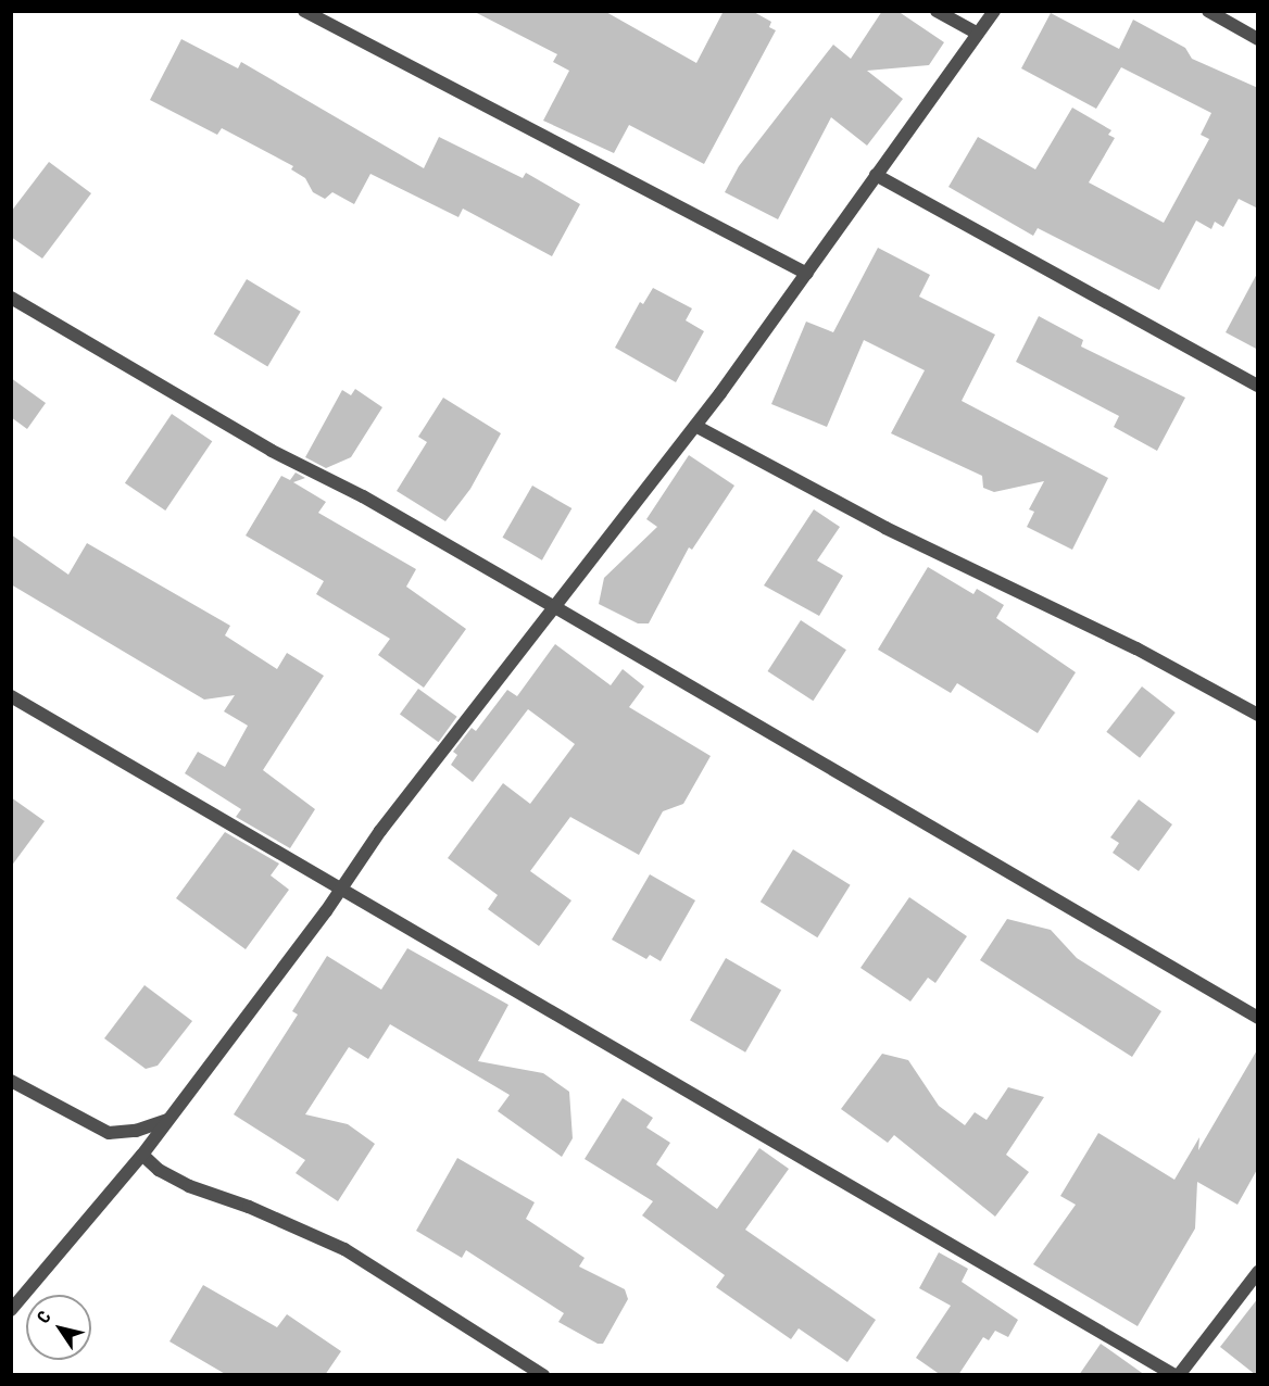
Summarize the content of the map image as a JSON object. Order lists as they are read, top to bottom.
{
  "north": "top left"
}
